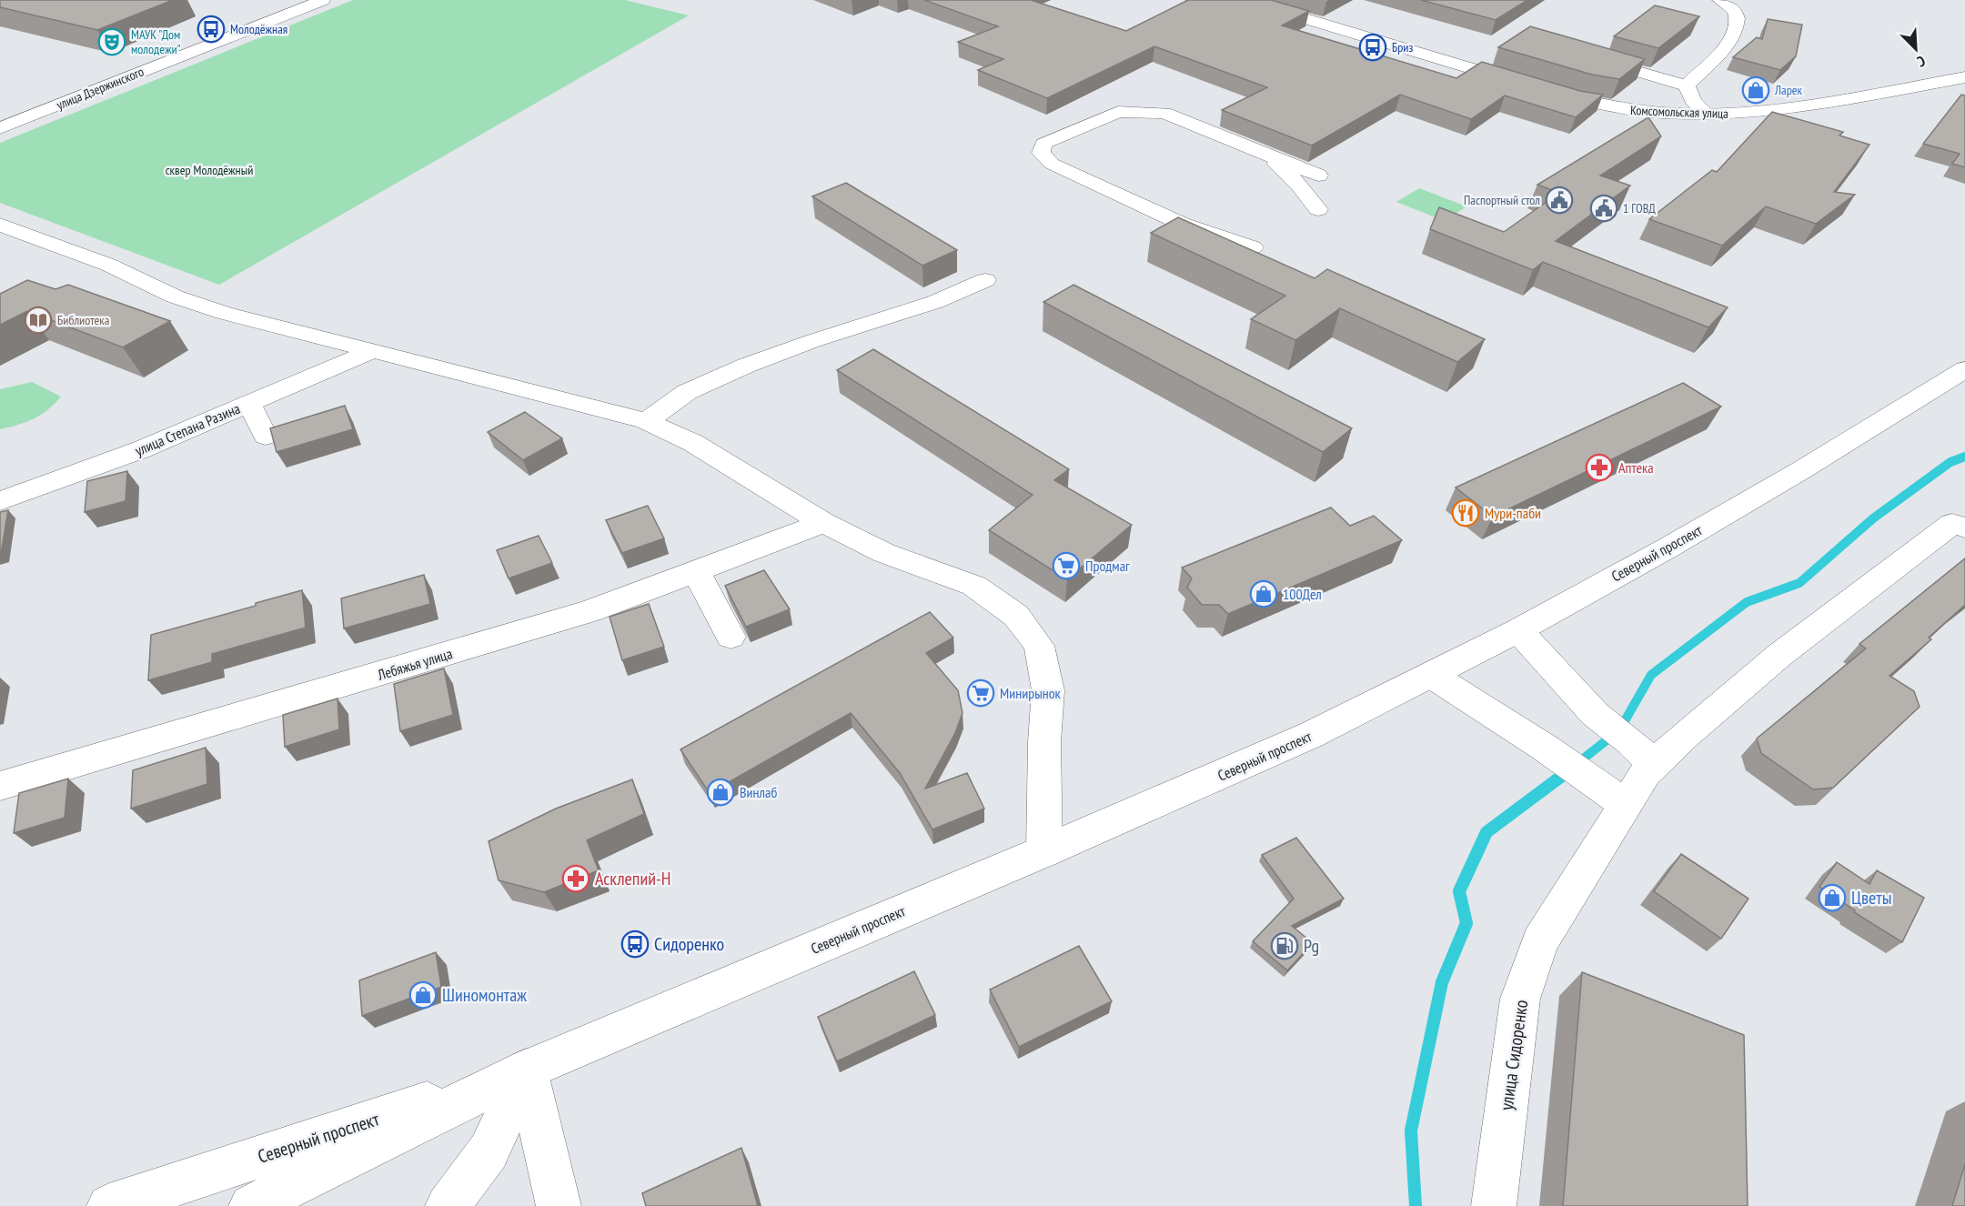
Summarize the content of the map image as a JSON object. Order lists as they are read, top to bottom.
{
  "streets": {
    "street": [
      "улица Дзержинского",
      "Комсомольская улица",
      "улица Степана Разина",
      "Северный проспект",
      "Лебяжья улица",
      "улица Сидоренко"
    ]
  },
  "parks": ["сквер Молодёжный"],
  "places": {
    "bus stop": ["Молодёжная", "Бриз", "Сидоренко"],
    "theatre": ["МАУК \"Дом молодежи\""],
    "shop": [
      "Ларек",
      "100Дел",
      "Винлаб",
      "Цветы",
      "Шиномонтаж"
    ],
    "public building": ["Паспортный стол", "1 ГОВД"],
    "library": ["Библиотека"],
    "pharmacy": ["Аптека", "Асклепий-Н"],
    "restaurant": ["Мури-паби"],
    "supermarket": ["Продмаг", "Минирынок"],
    "fuel station": ["Pg"]
  },
  "north": "bottom right"
}
